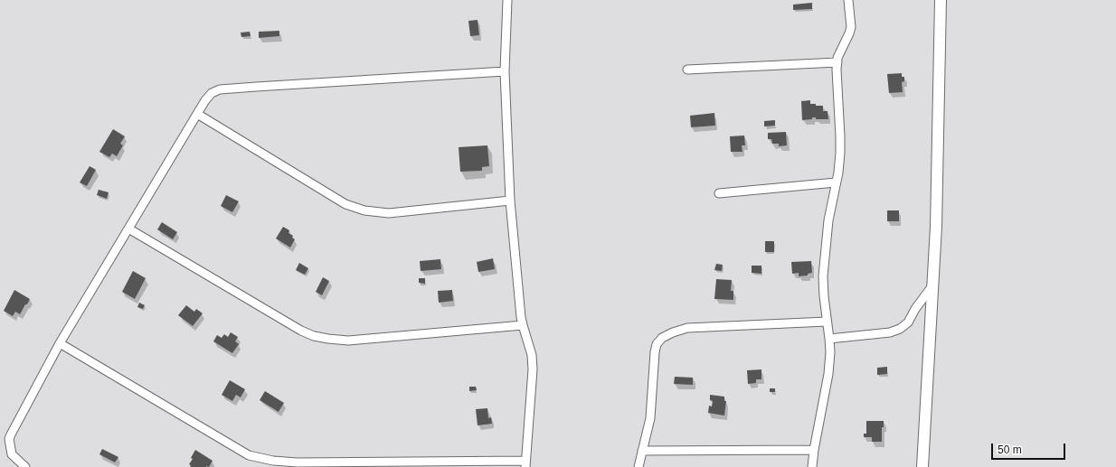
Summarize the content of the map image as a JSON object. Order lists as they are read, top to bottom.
{
  "scale_bar": "50 m"
}
